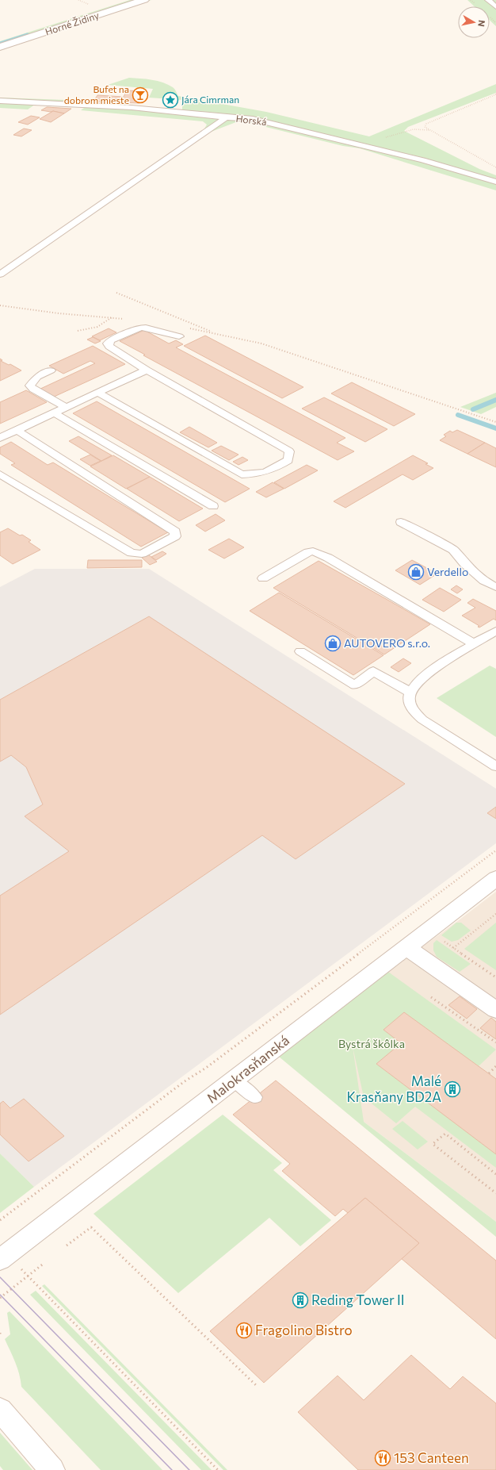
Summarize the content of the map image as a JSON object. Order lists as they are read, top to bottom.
{
  "streets": {
    "street": ["Horné Židiny", "Malokrasňanská"],
    "lane": ["Horská"]
  },
  "parks": ["Bystrá škôlka"],
  "places": {
    "bar": ["Bufet na dobrom mieste"],
    "place": ["Jára Cimrman"],
    "shop": ["Verdello", "AUTOVERO s.r.o."],
    "building": ["Malé Krasňany BD2A", "Reding Tower II"],
    "restaurant": ["Fragolino Bistro", "153 Canteen"]
  },
  "north": "right"
}
